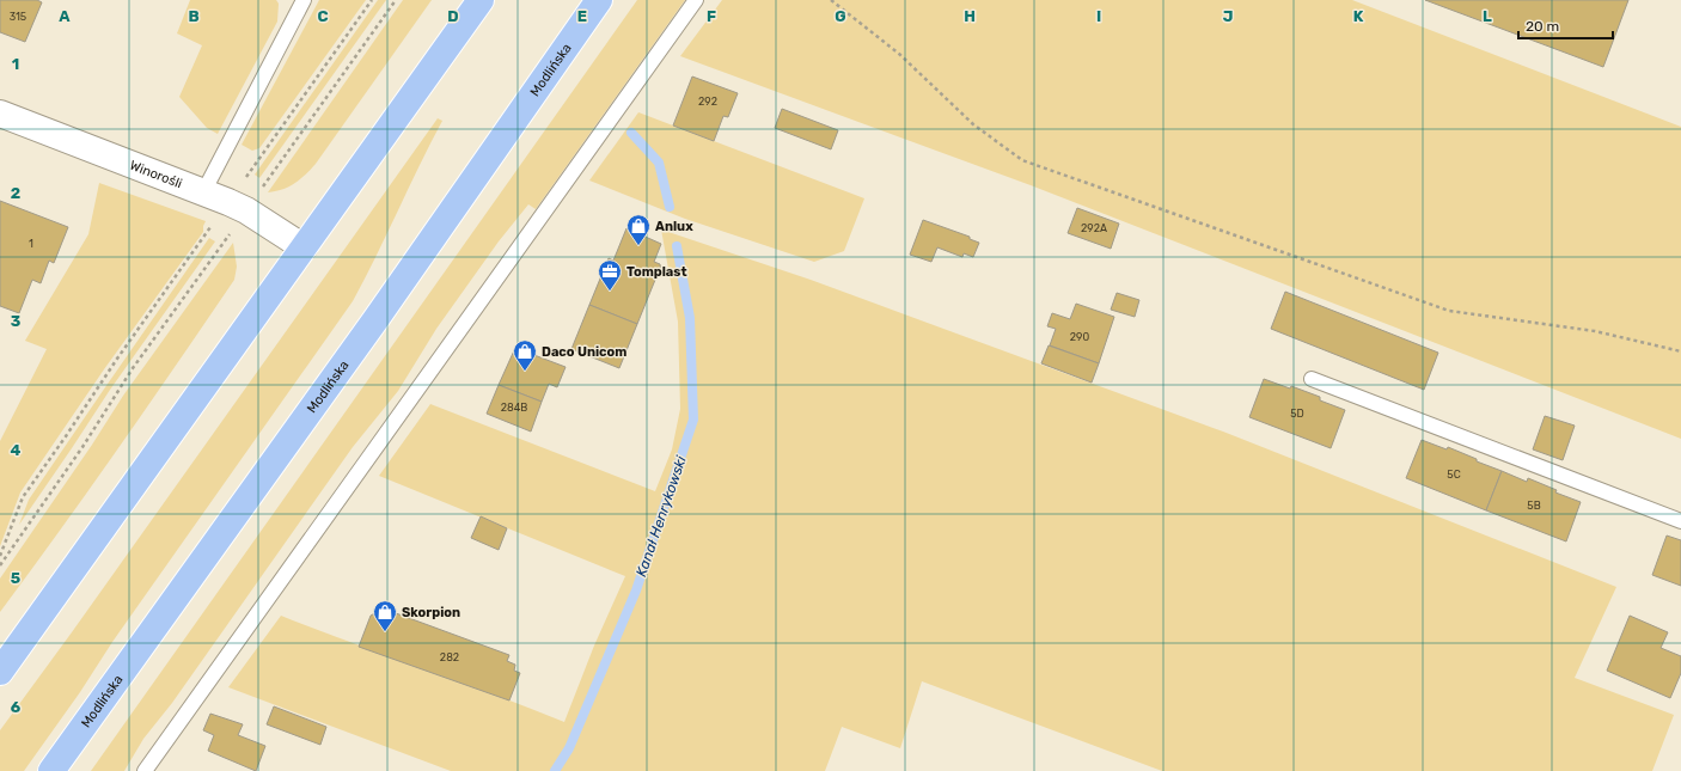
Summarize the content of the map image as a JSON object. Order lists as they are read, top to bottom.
{
  "streets": {
    "main road": ["Modlińska"],
    "street": ["Winorośli"]
  },
  "water": ["Kanał Henrykowski"],
  "places": {
    "shop": ["Anlux", "Daco Unicom", "Skorpion"],
    "office": ["Tomplast"]
  },
  "house_numbers": [
    "315",
    "292",
    "292A",
    "1",
    "290",
    "284B",
    "5D",
    "5C",
    "5B",
    "282"
  ],
  "scale_bar": "20 m",
  "grid": {
    "columns": [
      "A",
      "B",
      "C",
      "D",
      "E",
      "F",
      "G",
      "H",
      "I",
      "J",
      "K",
      "L"
    ],
    "rows": [
      "1",
      "2",
      "3",
      "4",
      "5",
      "6"
    ]
  }
}
